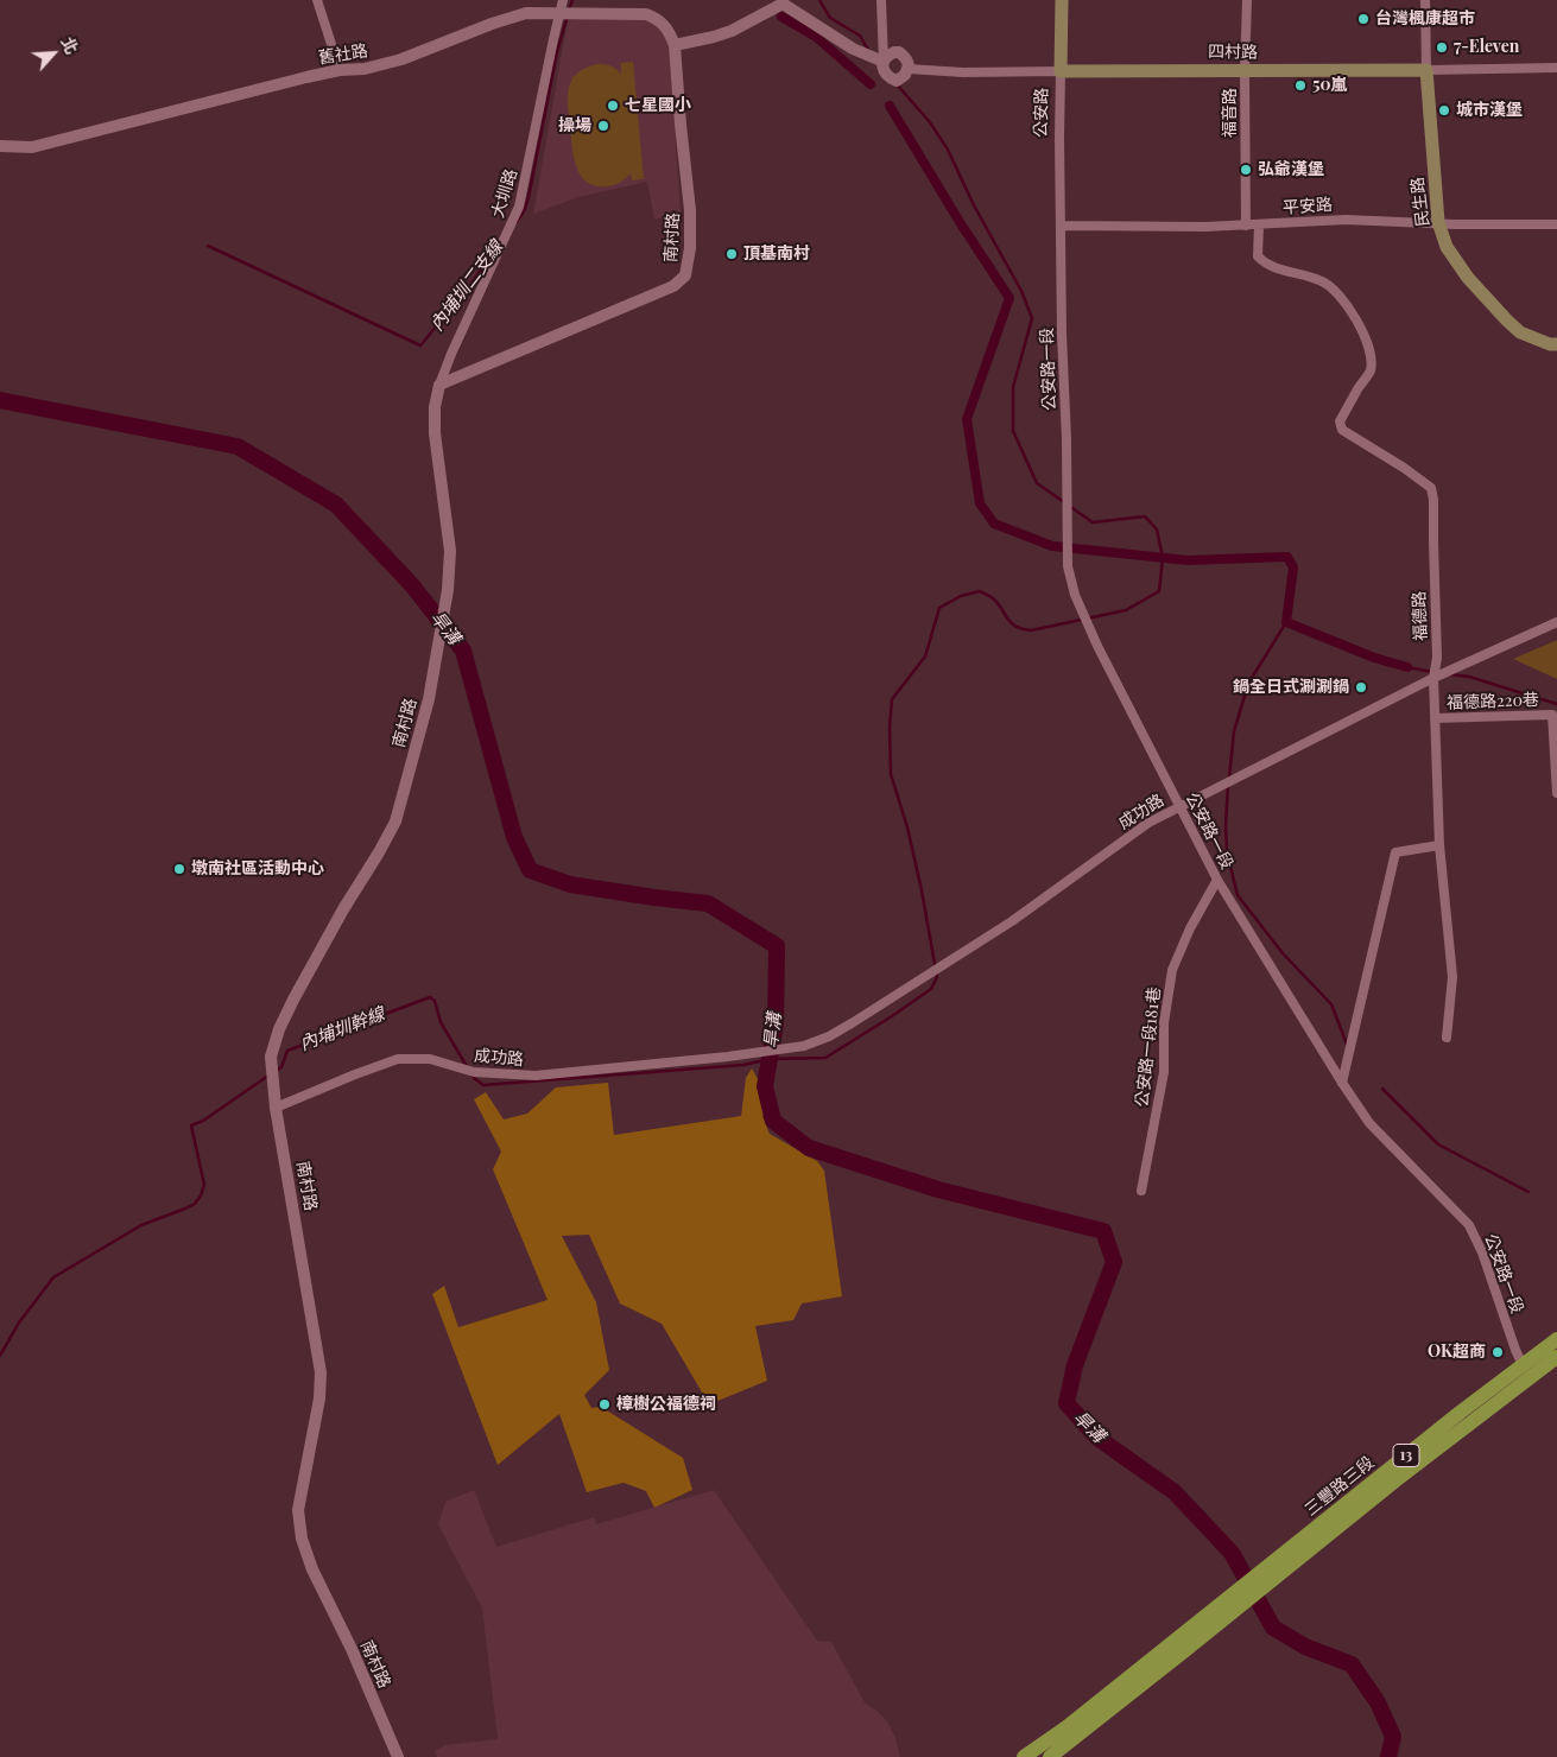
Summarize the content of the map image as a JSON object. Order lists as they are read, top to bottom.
{
  "streets": {
    "main road": [
      "四村路",
      "公安路",
      "民生路",
      "13",
      "三豐路三段"
    ],
    "street": [
      "舊社路",
      "福音路",
      "大圳路",
      "平安路",
      "南村路",
      "公安路一段",
      "福德路",
      "福德路220巷",
      "成功路",
      "公安路一段181巷"
    ]
  },
  "crossings": [
    ["四村路", "公安路"],
    ["四村路", "福音路"],
    ["四村路", "民生路"],
    ["舊社路", "大圳路"],
    ["舊社路", "南村路"],
    ["公安路", "平安路"],
    ["公安路", "公安路一段"],
    ["福音路", "平安路"],
    ["大圳路", "南村路"],
    ["民生路", "平安路"],
    ["平安路", "公安路一段"],
    ["平安路", "福德路"],
    ["南村路", "成功路"],
    ["公安路一段", "成功路"],
    ["公安路一段", "公安路一段181巷"],
    ["公安路一段", "三豐路三段"],
    ["福德路", "福德路220巷"],
    ["福德路", "成功路"],
    ["13", "三豐路三段"]
  ],
  "water": ["內埔圳二支線", "旱溝", "內埔圳幹線"],
  "places": [
    "台灣楓康超市",
    "7-Eleven",
    "50嵐",
    "七星國小",
    "城市漢堡",
    "操場",
    "弘爺漢堡",
    "頂基南村",
    "鍋全日式涮涮鍋",
    "墩南社區活動中心",
    "OK超商",
    "樟樹公福德祠"
  ],
  "north": "top right"
}
